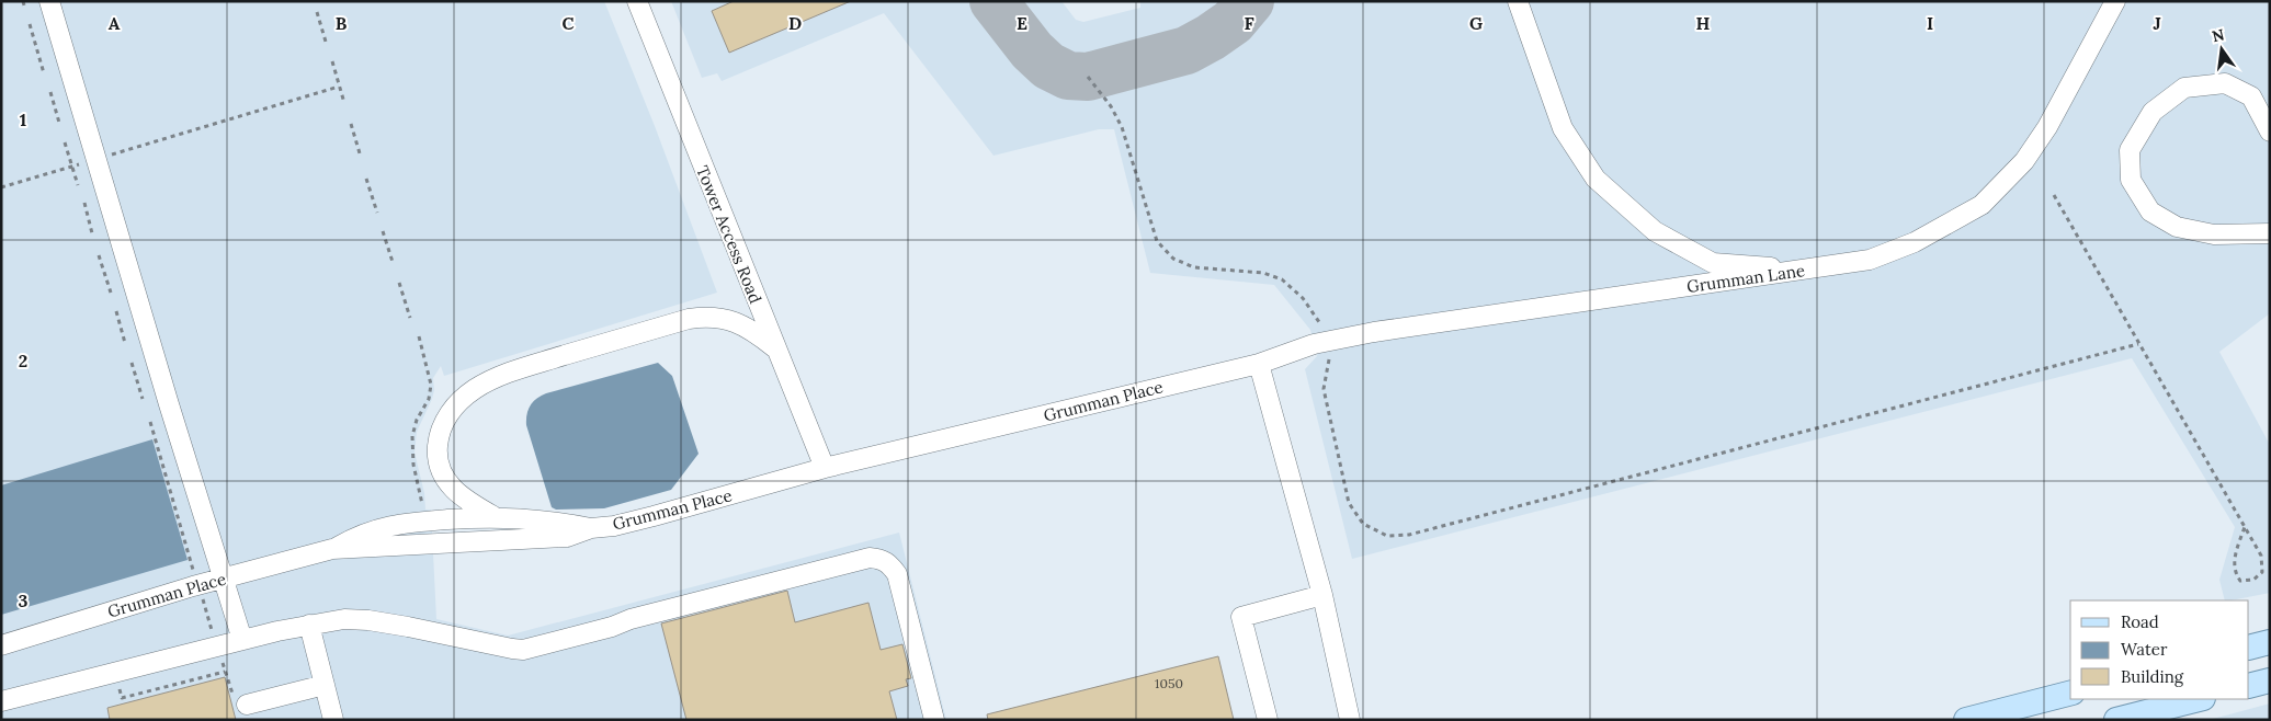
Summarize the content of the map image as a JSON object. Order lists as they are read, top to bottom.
{
  "streets": {
    "street": ["Tower Access Road", "Grumman Lane", "Grumman Place"]
  },
  "crossings": [
    ["Tower Access Road", "Grumman Place"],
    ["Grumman Lane", "Grumman Place"]
  ],
  "house_numbers": ["1050"],
  "legend": ["Road", "Water", "Building"],
  "north": "top",
  "grid": {
    "columns": [
      "A",
      "B",
      "C",
      "D",
      "E",
      "F",
      "G",
      "H",
      "I",
      "J"
    ],
    "rows": ["1", "2", "3"]
  }
}
